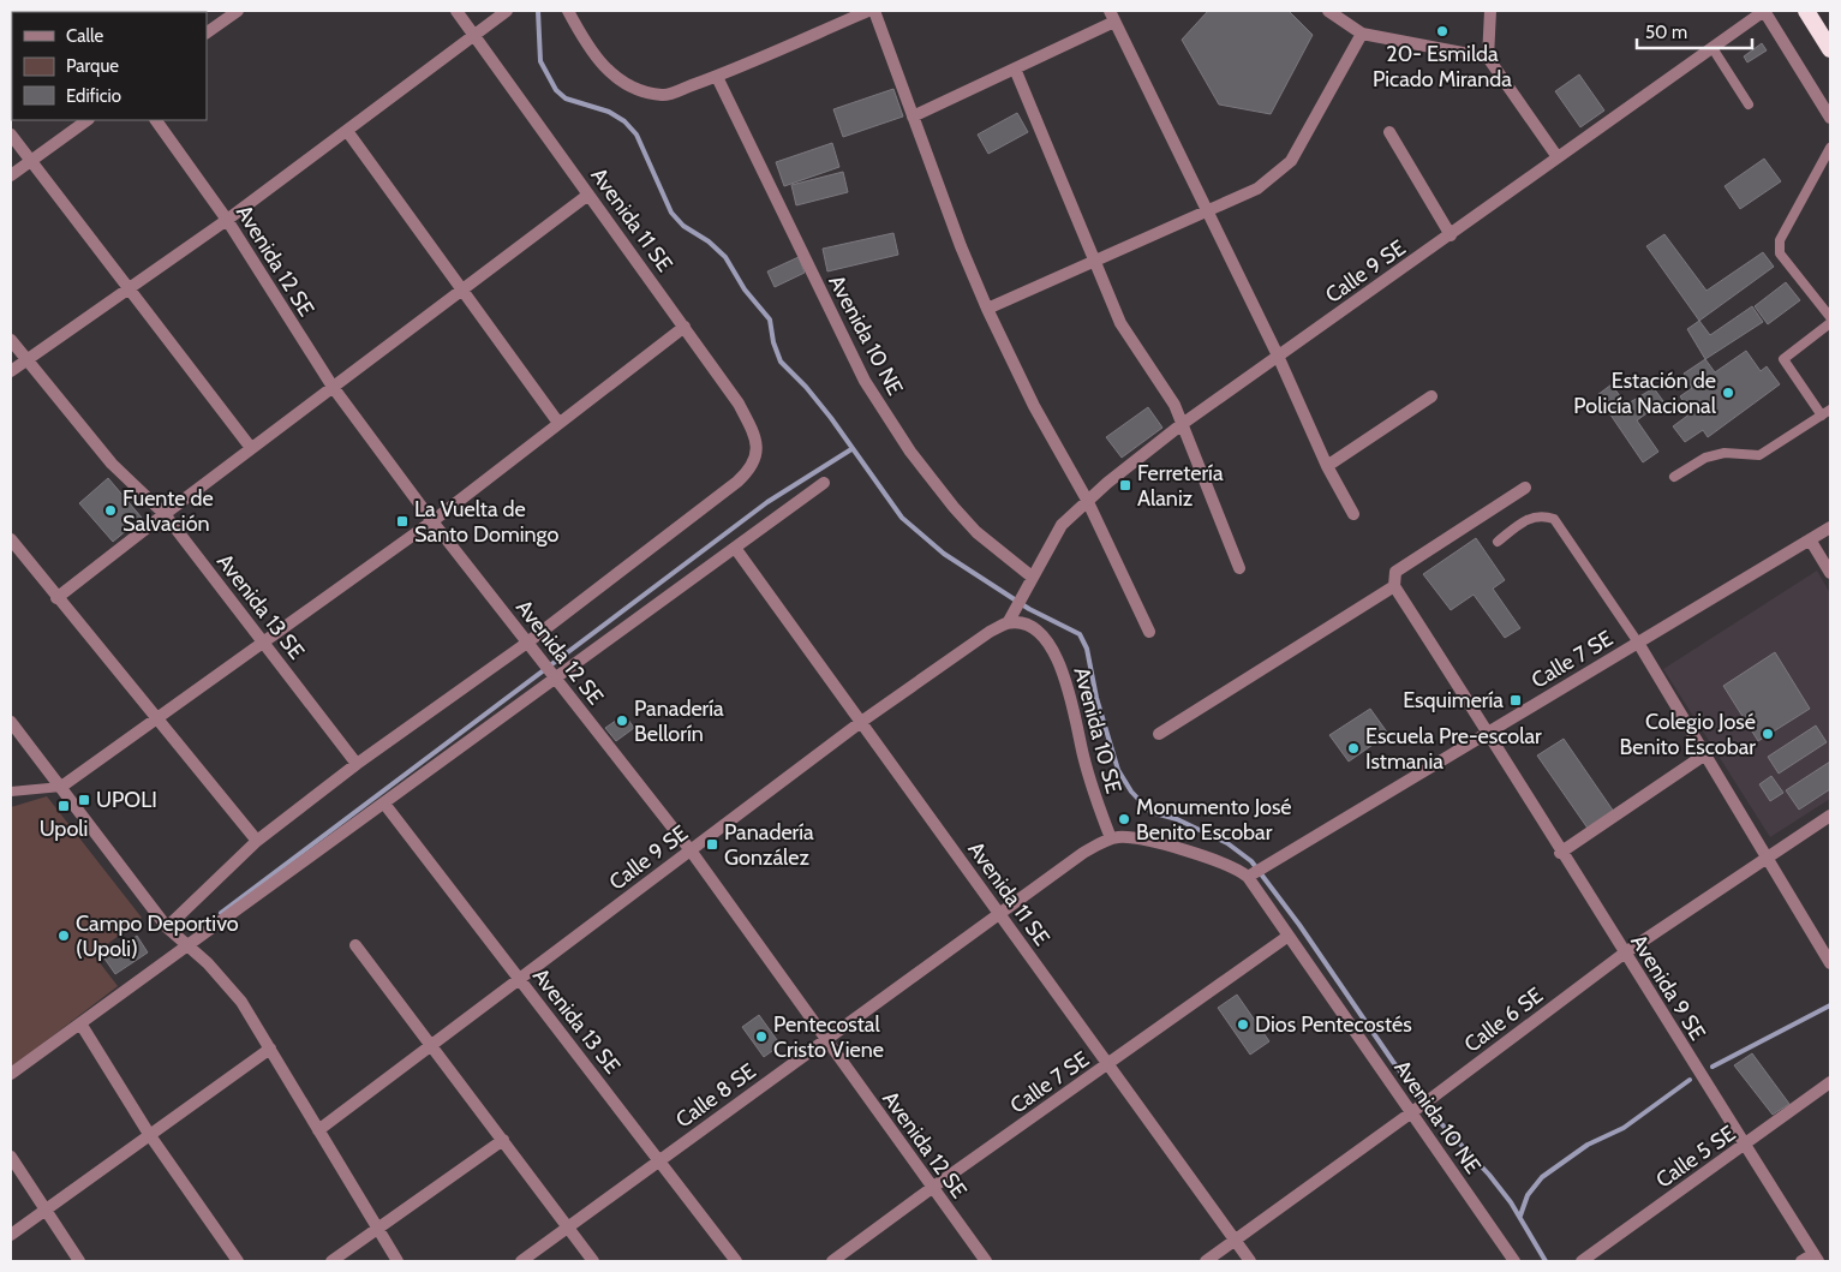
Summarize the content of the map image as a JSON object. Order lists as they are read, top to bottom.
{
  "streets": {
    "street": [
      "Avenida 11 SE",
      "Avenida 12 SE",
      "Calle 9 SE",
      "Avenida 10 NE",
      "Avenida 13 SE",
      "Calle 7 SE",
      "Avenida 10 SE",
      "Avenida 9 SE",
      "Calle 6 SE",
      "Calle 8 SE",
      "Calle 5 SE"
    ]
  },
  "crossings": [
    ["Avenida 11 SE", "Avenida 12 SE"],
    ["Avenida 11 SE", "Calle 9 SE"],
    ["Avenida 11 SE", "Calle 7 SE"],
    ["Avenida 11 SE", "Calle 6 SE"],
    ["Avenida 11 SE", "Calle 8 SE"],
    ["Avenida 12 SE", "Calle 9 SE"],
    ["Avenida 12 SE", "Calle 7 SE"],
    ["Avenida 12 SE", "Calle 8 SE"],
    ["Calle 9 SE", "Avenida 10 NE"],
    ["Calle 9 SE", "Avenida 13 SE"],
    ["Calle 9 SE", "Avenida 10 SE"],
    ["Avenida 10 NE", "Calle 7 SE"],
    ["Avenida 10 NE", "Calle 6 SE"],
    ["Avenida 13 SE", "Calle 8 SE"],
    ["Calle 7 SE", "Avenida 9 SE"],
    ["Avenida 10 SE", "Calle 8 SE"],
    ["Avenida 9 SE", "Calle 6 SE"],
    ["Avenida 9 SE", "Calle 5 SE"]
  ],
  "places": {
    "other": [
      "20- Esmilda Picado Miranda",
      "Estación de Policía Nacional",
      "Fuente de Salvación",
      "Panadería Bellorín",
      "Colegio José Benito Escobar",
      "Escuela Pre-escolar Istmania",
      "Monumento José Benito Escobar",
      "Campo Deportivo (Upoli)",
      "Dios Pentecostés",
      "Pentecostal Cristo Viene"
    ],
    "transit": [
      "Ferretería Alaniz",
      "La Vuelta de Santo Domingo",
      "Esquimería",
      "UPOLI",
      "Upoli",
      "Panadería González"
    ]
  },
  "legend": ["Calle", "Parque", "Edificio"],
  "scale_bar": "50 m"
}
